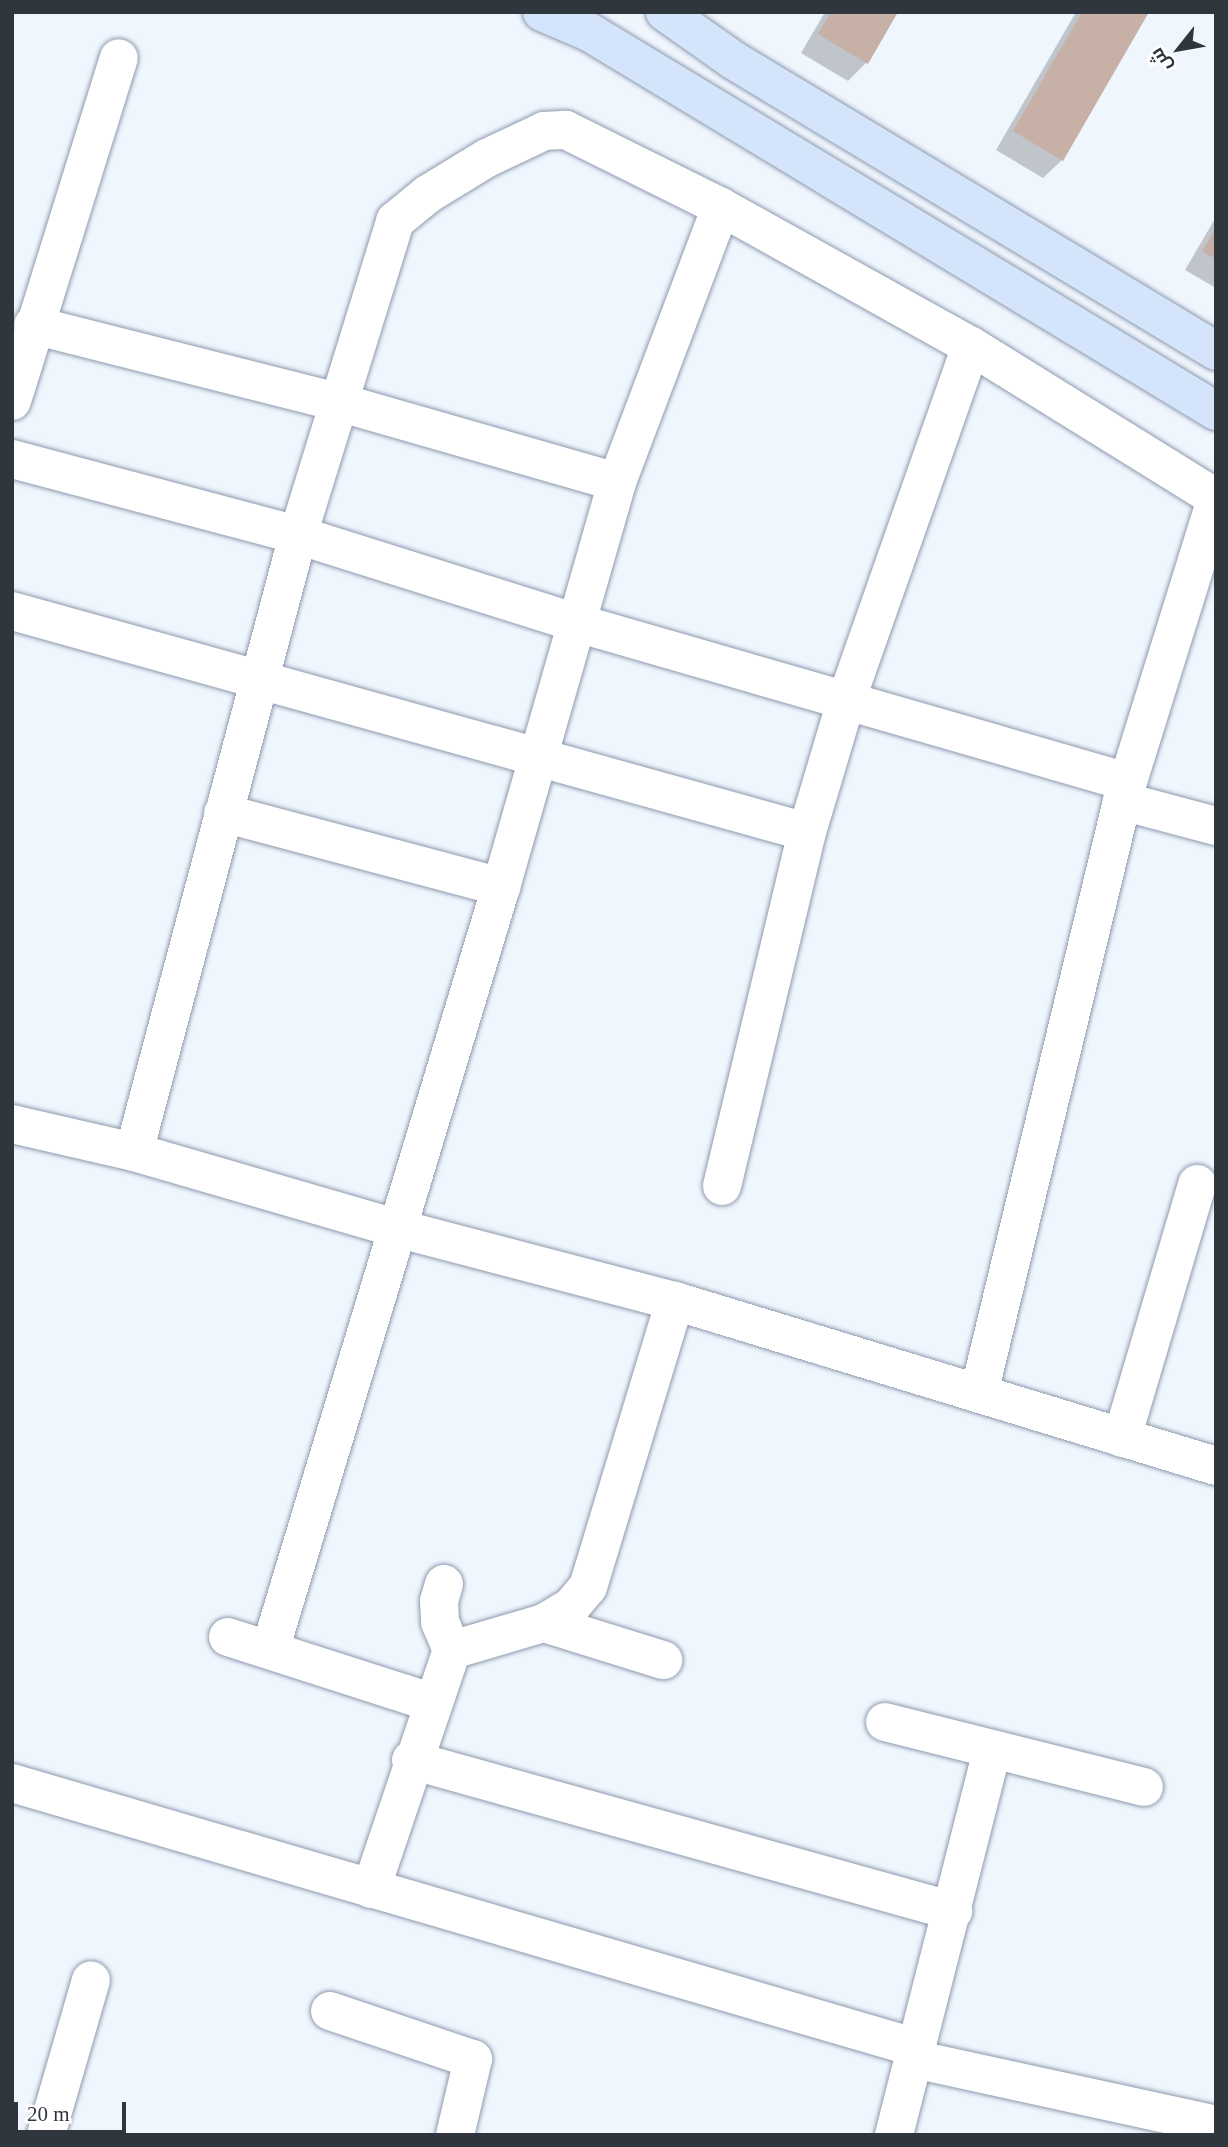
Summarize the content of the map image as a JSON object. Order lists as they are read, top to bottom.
{
  "scale_bar": "20 m",
  "north": "bottom left"
}
